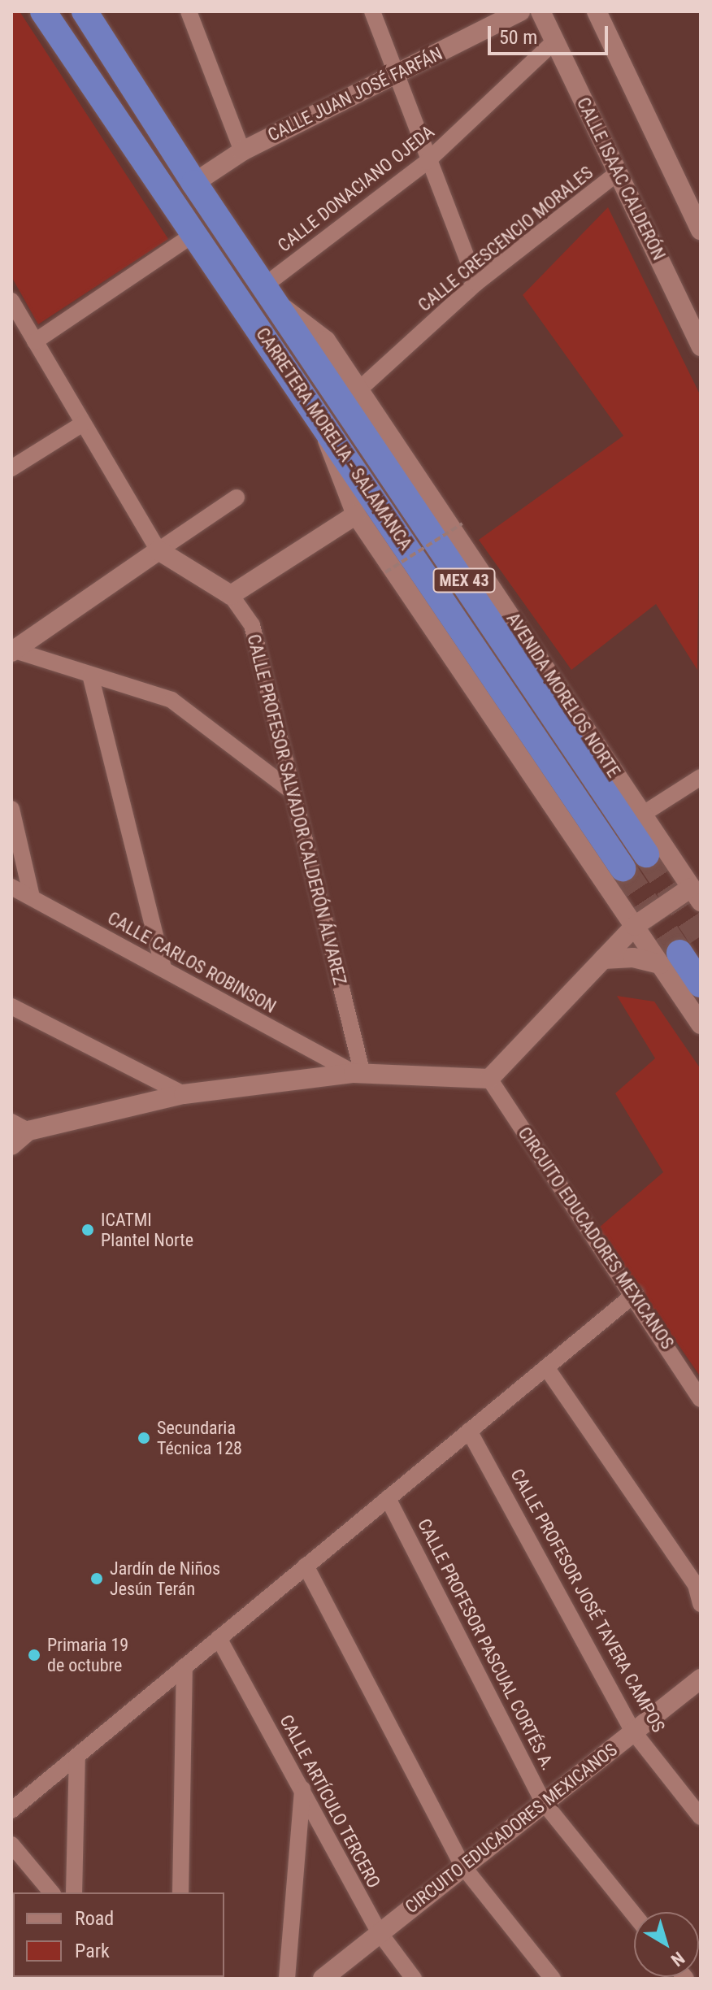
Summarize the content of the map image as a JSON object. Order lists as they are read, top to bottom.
{
  "streets": {
    "highway": ["CARRETERA MORELIA - SALAMANCA", "MEX 43"],
    "street": [
      "CALLE JUAN JOSÉ FARFÁN",
      "CALLE ISAAC CALDERÓN",
      "CALLE DONACIANO OJEDA",
      "CALLE CRESCENCIO MORALES",
      "AVENIDA MORELOS NORTE",
      "CALLE PROFESOR SALVADOR CALDERÓN ÁLVAREZ",
      "CALLE CARLOS ROBINSON",
      "CIRCUITO EDUCADORES MEXICANOS",
      "CALLE PROFESOR JOSÉ TAVERA CAMPOS",
      "CALLE PROFESOR PASCUAL CORTÉS A.",
      "CALLE ARTÍCULO TERCERO"
    ]
  },
  "crossings": [
    ["CALLE JUAN JOSÉ FARFÁN", "CARRETERA MORELIA - SALAMANCA"],
    ["CALLE ISAAC CALDERÓN", "CALLE DONACIANO OJEDA"],
    ["CALLE ISAAC CALDERÓN", "CALLE CRESCENCIO MORALES"],
    ["CALLE DONACIANO OJEDA", "CARRETERA MORELIA - SALAMANCA"],
    ["CALLE CRESCENCIO MORALES", "AVENIDA MORELOS NORTE"],
    ["CARRETERA MORELIA - SALAMANCA", "AVENIDA MORELOS NORTE"],
    ["CALLE PROFESOR SALVADOR CALDERÓN ÁLVAREZ", "CALLE CARLOS ROBINSON"],
    ["CIRCUITO EDUCADORES MEXICANOS", "CALLE PROFESOR JOSÉ TAVERA CAMPOS"],
    ["CIRCUITO EDUCADORES MEXICANOS", "CALLE PROFESOR PASCUAL CORTÉS A."],
    ["CIRCUITO EDUCADORES MEXICANOS", "CALLE ARTÍCULO TERCERO"]
  ],
  "places": [
    "ICATMI Plantel Norte",
    "Secundaria Técnica 128",
    "Jardín de Niños Jesún Terán",
    "Primaria 19 de octubre"
  ],
  "legend": ["Road", "Park"],
  "scale_bar": "50 m",
  "north": "bottom right"
}
